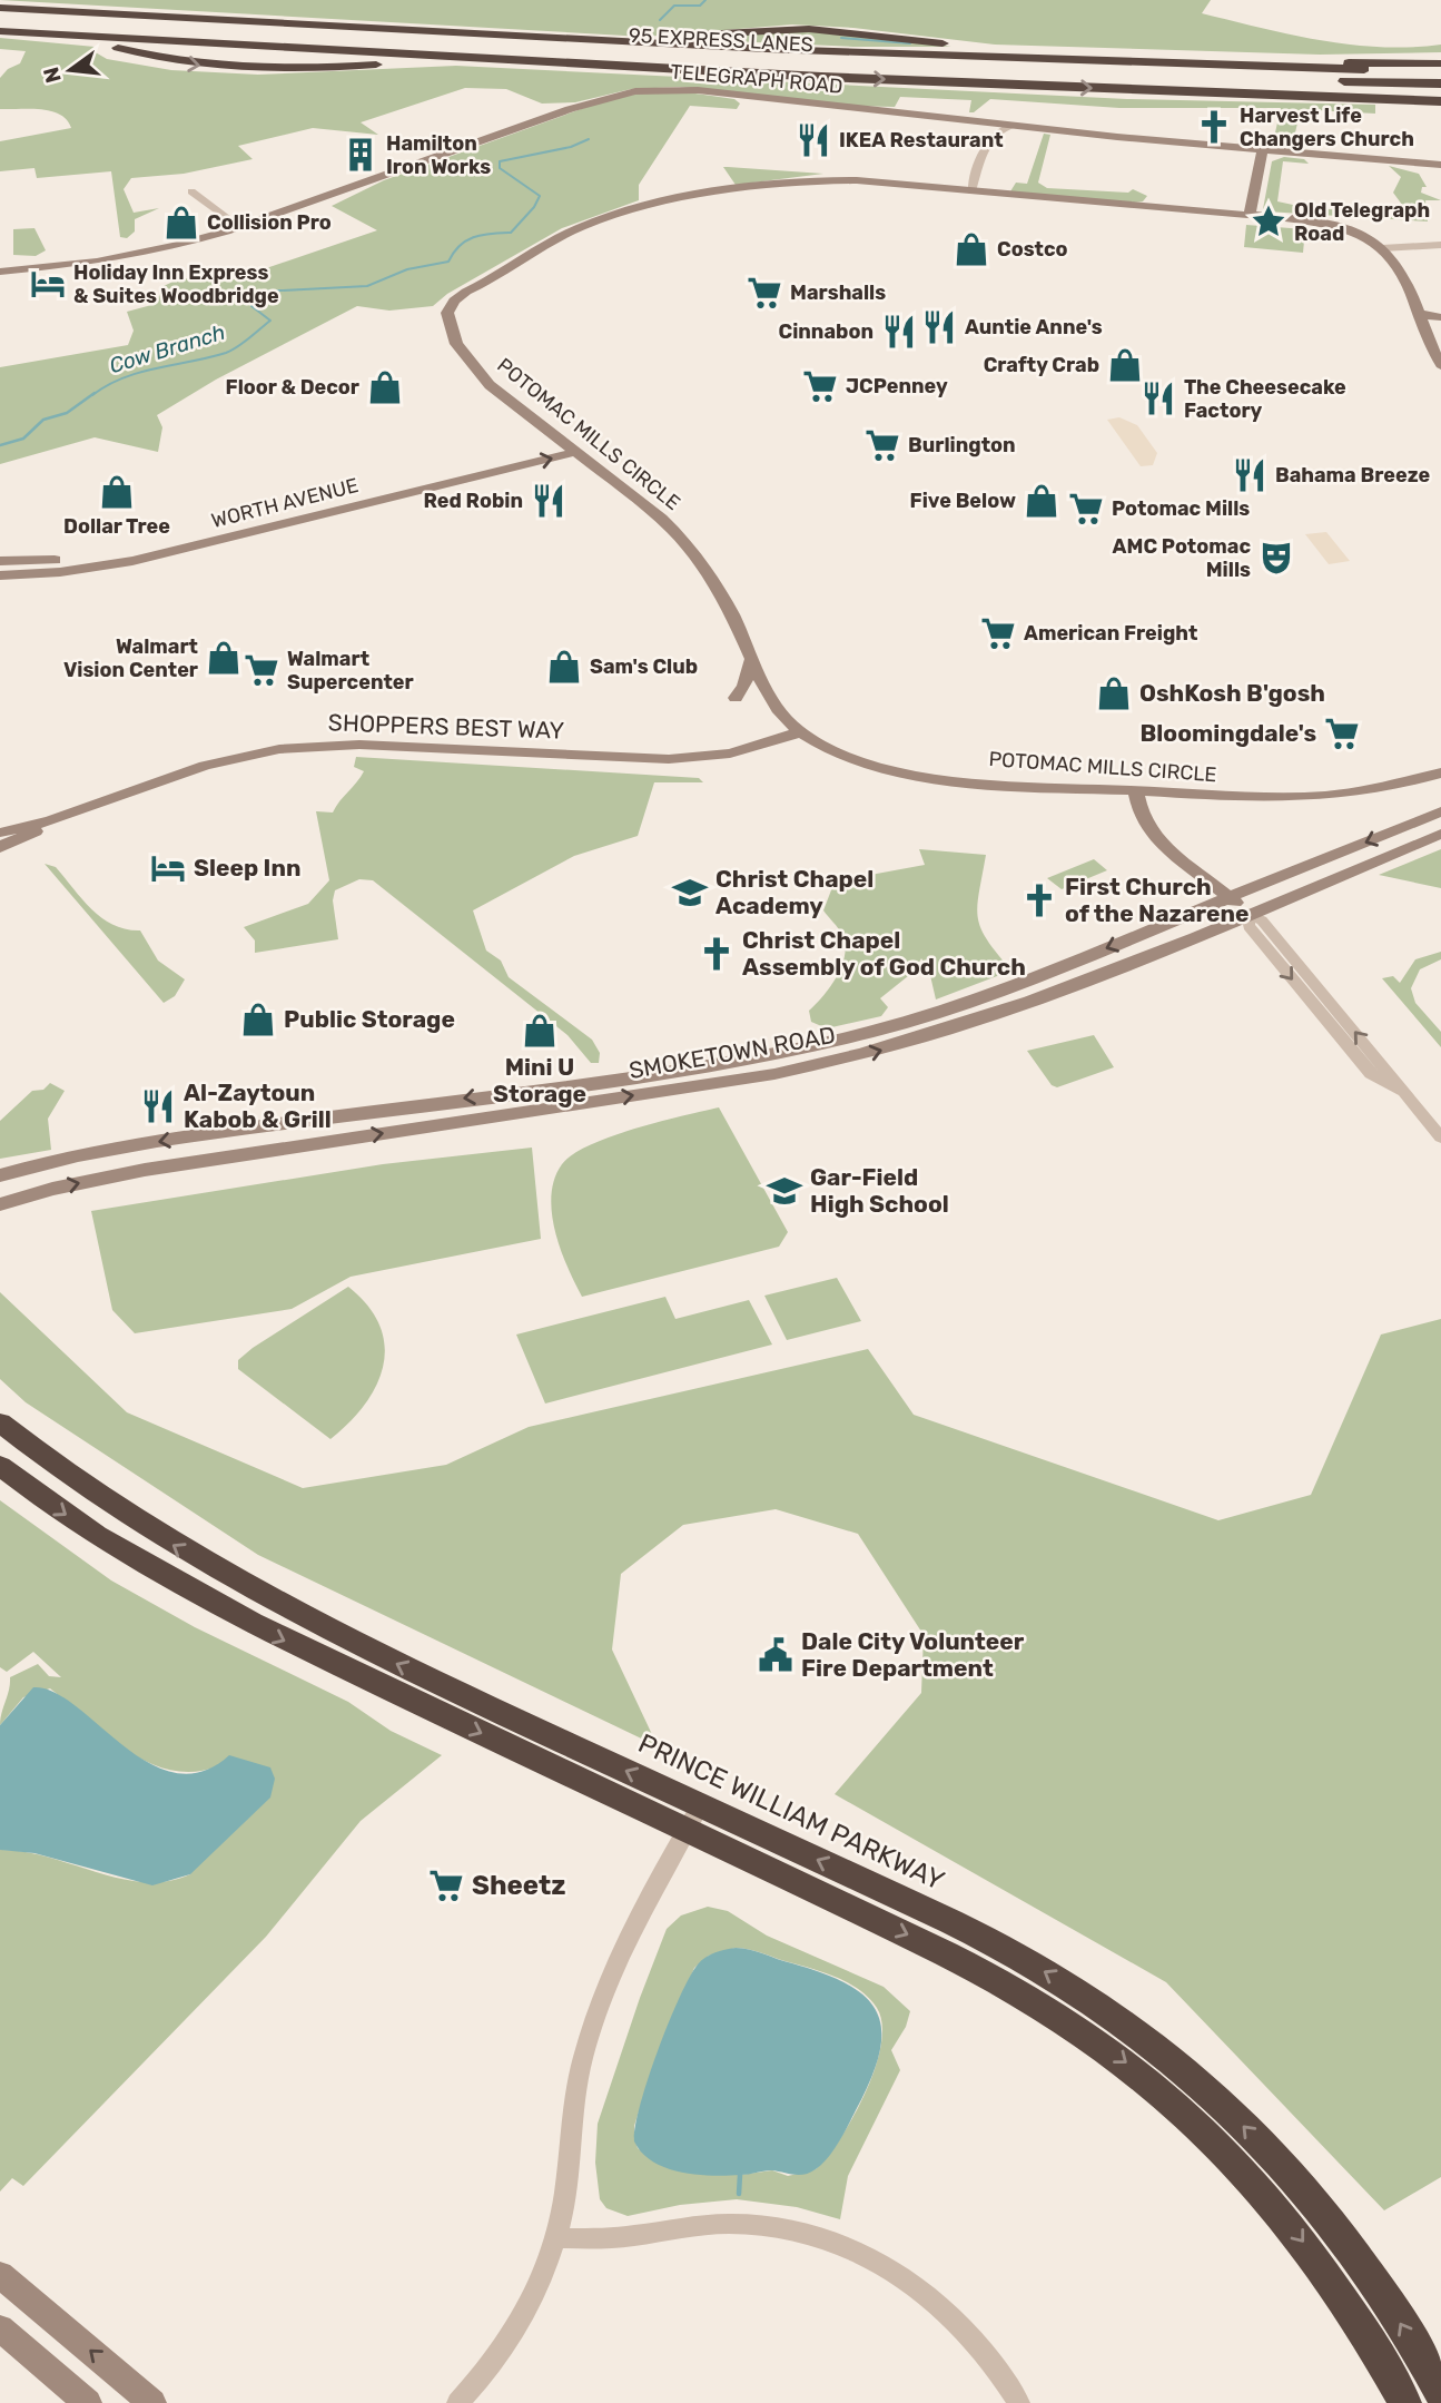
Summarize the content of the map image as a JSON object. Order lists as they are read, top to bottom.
{
  "streets": {
    "highway": ["95 EXPRESS LANES", "PRINCE WILLIAM PARKWAY"],
    "street": [
      "TELEGRAPH ROAD",
      "POTOMAC MILLS CIRCLE",
      "WORTH AVENUE",
      "SHOPPERS BEST WAY",
      "SMOKETOWN ROAD"
    ]
  },
  "crossings": [
    ["POTOMAC MILLS CIRCLE", "WORTH AVENUE"],
    ["POTOMAC MILLS CIRCLE", "SHOPPERS BEST WAY"]
  ],
  "water": ["Cow Branch"],
  "places": {
    "church": ["Harvest Life Changers Church", "First Church of the Nazarene", "Christ Chapel Assembly of God Church"],
    "restaurant": [
      "IKEA Restaurant",
      "Auntie Anne's",
      "Cinnabon",
      "The Cheesecake Factory",
      "Bahama Breeze",
      "Red Robin",
      "Al-Zaytoun Kabob & Grill"
    ],
    "building": ["Hamilton Iron Works"],
    "place": ["Old Telegraph Road"],
    "shop": [
      "Collision Pro",
      "Costco",
      "Crafty Crab",
      "Floor & Decor",
      "Dollar Tree",
      "Five Below",
      "Walmart Vision Center",
      "Sam's Club",
      "OshKosh B'gosh",
      "Public Storage",
      "Mini U Storage"
    ],
    "hotel": ["Holiday Inn Express & Suites Woodbridge", "Sleep Inn"],
    "supermarket": [
      "Marshalls",
      "JCPenney",
      "Burlington",
      "Potomac Mills",
      "American Freight",
      "Walmart Supercenter",
      "Bloomingdale's",
      "Sheetz"
    ],
    "theatre": ["AMC Potomac Mills"],
    "school or university": ["Christ Chapel Academy", "Gar-Field High School"],
    "public building": ["Dale City Volunteer Fire Department"]
  },
  "north": "left"
}
